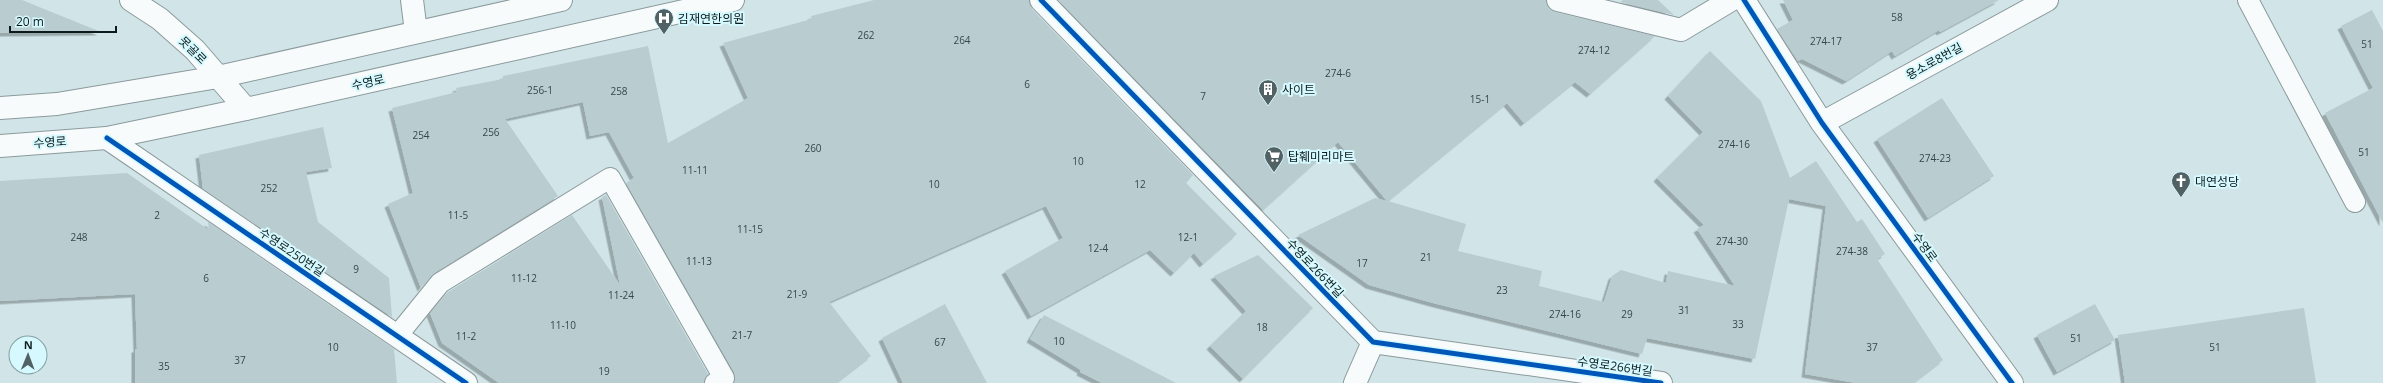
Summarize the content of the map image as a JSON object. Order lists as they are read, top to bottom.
{
  "streets": {
    "street": [
      "못골로",
      "용소로8번길",
      "수영로",
      "수영로250번길",
      "수영로266번길"
    ]
  },
  "crossings": [
    ["못골로", "수영로"],
    ["용소로8번길", "수영로"],
    ["수영로", "수영로250번길"]
  ],
  "places": {
    "hospital": ["김재연한의원"],
    "building": ["사이트"],
    "supermarket": ["탑훼미리마트"],
    "church": ["대연성당"]
  },
  "house_numbers": [
    "58",
    "262",
    "264",
    "274-17",
    "51",
    "274-12",
    "274-6",
    "6",
    "256-1",
    "258",
    "7",
    "15-1",
    "256",
    "254",
    "274-16",
    "260",
    "51",
    "274-23",
    "10",
    "11-11",
    "10",
    "12",
    "252",
    "2",
    "11-5",
    "11-15",
    "248",
    "12-1",
    "274-30",
    "12-4",
    "274-38",
    "21",
    "11-13",
    "17",
    "9",
    "6",
    "11-12",
    "23",
    "21-9",
    "11-24",
    "31",
    "274-16",
    "29",
    "33",
    "11-10",
    "18",
    "21-7",
    "11-2",
    "51",
    "10",
    "67",
    "10",
    "37",
    "51",
    "37",
    "35",
    "19"
  ],
  "scale_bar": "20 m",
  "north": "top"
}
